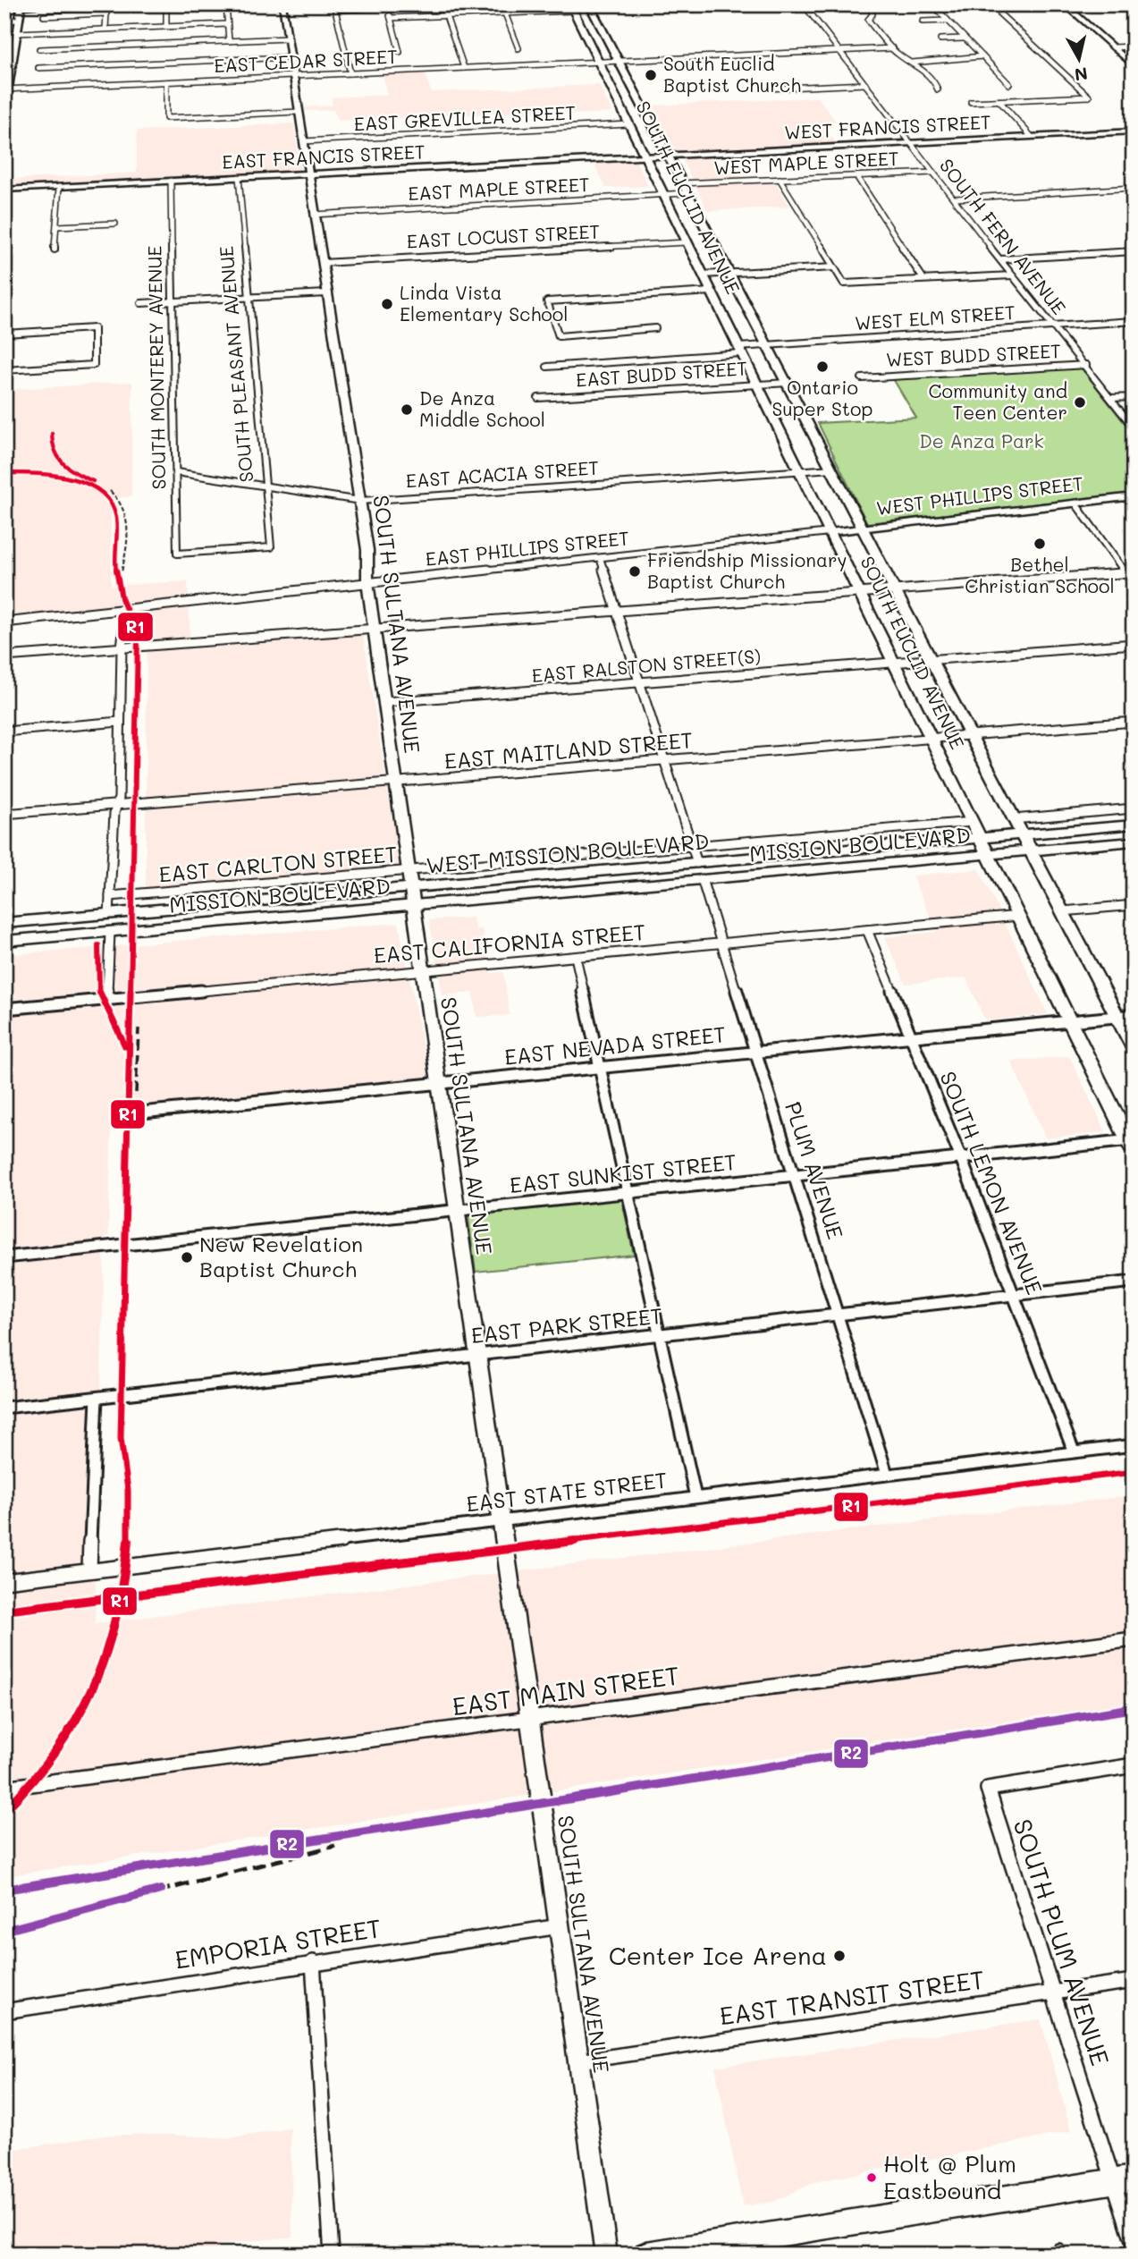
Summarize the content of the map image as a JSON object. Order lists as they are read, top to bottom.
{
  "streets": {
    "main road": ["SOUTH EUCLID AVENUE", "MISSION BOULEVARD", "WEST MISSION BOULEVARD"],
    "street": [
      "EAST CEDAR STREET",
      "EAST GREVILLEA STREET",
      "WEST FRANCIS STREET",
      "EAST FRANCIS STREET",
      "WEST MAPLE STREET",
      "EAST MAPLE STREET",
      "EAST LOCUST STREET",
      "SOUTH FERN AVENUE",
      "WEST ELM STREET",
      "WEST BUDD STREET",
      "SOUTH PLEASANT AVENUE",
      "SOUTH MONTEREY AVENUE",
      "EAST BUDD STREET",
      "EAST ACACIA STREET",
      "WEST PHILLIPS STREET",
      "EAST PHILLIPS STREET",
      "SOUTH SULTANA AVENUE",
      "EAST RALSTON STREET(S)",
      "EAST MAITLAND STREET",
      "EAST CARLTON STREET",
      "EAST CALIFORNIA STREET",
      "EAST NEVADA STREET",
      "PLUM AVENUE",
      "EAST SUNKIST STREET",
      "SOUTH LEMON AVENUE",
      "EAST PARK STREET",
      "EAST STATE STREET",
      "EAST MAIN STREET",
      "SOUTH PLUM AVENUE",
      "EMPORIA STREET",
      "EAST TRANSIT STREET"
    ]
  },
  "crossings": [
    ["EAST CEDAR STREET", "SOUTH EUCLID AVENUE"],
    ["EAST CEDAR STREET", "SOUTH FERN AVENUE"],
    ["EAST CEDAR STREET", "SOUTH SULTANA AVENUE"],
    ["EAST GREVILLEA STREET", "SOUTH EUCLID AVENUE"],
    ["EAST GREVILLEA STREET", "SOUTH SULTANA AVENUE"],
    ["WEST FRANCIS STREET", "EAST FRANCIS STREET"],
    ["WEST FRANCIS STREET", "SOUTH EUCLID AVENUE"],
    ["WEST FRANCIS STREET", "SOUTH FERN AVENUE"],
    ["EAST FRANCIS STREET", "SOUTH EUCLID AVENUE"],
    ["EAST FRANCIS STREET", "SOUTH PLEASANT AVENUE"],
    ["EAST FRANCIS STREET", "SOUTH MONTEREY AVENUE"],
    ["EAST FRANCIS STREET", "SOUTH SULTANA AVENUE"],
    ["WEST MAPLE STREET", "SOUTH EUCLID AVENUE"],
    ["WEST MAPLE STREET", "SOUTH FERN AVENUE"],
    ["EAST MAPLE STREET", "SOUTH EUCLID AVENUE"],
    ["EAST MAPLE STREET", "SOUTH SULTANA AVENUE"],
    ["SOUTH EUCLID AVENUE", "EAST LOCUST STREET"],
    ["SOUTH EUCLID AVENUE", "WEST ELM STREET"],
    ["SOUTH EUCLID AVENUE", "EAST BUDD STREET"],
    ["SOUTH EUCLID AVENUE", "EAST ACACIA STREET"],
    ["SOUTH EUCLID AVENUE", "WEST PHILLIPS STREET"],
    ["SOUTH EUCLID AVENUE", "EAST PHILLIPS STREET"],
    ["SOUTH EUCLID AVENUE", "EAST RALSTON STREET(S)"],
    ["SOUTH EUCLID AVENUE", "EAST MAITLAND STREET"],
    ["SOUTH EUCLID AVENUE", "MISSION BOULEVARD"],
    ["SOUTH EUCLID AVENUE", "WEST MISSION BOULEVARD"],
    ["SOUTH EUCLID AVENUE", "EAST CARLTON STREET"],
    ["SOUTH EUCLID AVENUE", "EAST CALIFORNIA STREET"],
    ["SOUTH EUCLID AVENUE", "EAST NEVADA STREET"],
    ["SOUTH EUCLID AVENUE", "EAST SUNKIST STREET"],
    ["EAST LOCUST STREET", "SOUTH SULTANA AVENUE"],
    ["SOUTH FERN AVENUE", "WEST ELM STREET"],
    ["SOUTH FERN AVENUE", "WEST BUDD STREET"],
    ["SOUTH PLEASANT AVENUE", "SOUTH MONTEREY AVENUE"],
    ["SOUTH PLEASANT AVENUE", "EAST ACACIA STREET"],
    ["SOUTH MONTEREY AVENUE", "EAST ACACIA STREET"],
    ["EAST ACACIA STREET", "SOUTH SULTANA AVENUE"],
    ["WEST PHILLIPS STREET", "EAST PHILLIPS STREET"],
    ["EAST PHILLIPS STREET", "SOUTH SULTANA AVENUE"],
    ["SOUTH SULTANA AVENUE", "EAST RALSTON STREET(S)"],
    ["SOUTH SULTANA AVENUE", "EAST MAITLAND STREET"],
    ["SOUTH SULTANA AVENUE", "MISSION BOULEVARD"],
    ["SOUTH SULTANA AVENUE", "WEST MISSION BOULEVARD"],
    ["SOUTH SULTANA AVENUE", "EAST CARLTON STREET"],
    ["SOUTH SULTANA AVENUE", "EAST CALIFORNIA STREET"],
    ["SOUTH SULTANA AVENUE", "EAST NEVADA STREET"],
    ["SOUTH SULTANA AVENUE", "EAST SUNKIST STREET"],
    ["SOUTH SULTANA AVENUE", "EAST PARK STREET"],
    ["SOUTH SULTANA AVENUE", "EAST STATE STREET"],
    ["SOUTH SULTANA AVENUE", "EAST MAIN STREET"],
    ["SOUTH SULTANA AVENUE", "EMPORIA STREET"],
    ["SOUTH SULTANA AVENUE", "EAST TRANSIT STREET"],
    ["MISSION BOULEVARD", "PLUM AVENUE"],
    ["EAST CALIFORNIA STREET", "PLUM AVENUE"],
    ["EAST CALIFORNIA STREET", "SOUTH LEMON AVENUE"],
    ["EAST NEVADA STREET", "PLUM AVENUE"],
    ["EAST NEVADA STREET", "SOUTH LEMON AVENUE"],
    ["PLUM AVENUE", "EAST SUNKIST STREET"],
    ["PLUM AVENUE", "EAST PARK STREET"],
    ["PLUM AVENUE", "EAST STATE STREET"],
    ["EAST SUNKIST STREET", "SOUTH LEMON AVENUE"],
    ["SOUTH LEMON AVENUE", "EAST PARK STREET"],
    ["SOUTH LEMON AVENUE", "EAST STATE STREET"],
    ["SOUTH PLUM AVENUE", "EAST TRANSIT STREET"]
  ],
  "parks": ["De Anza Park"],
  "places": [
    "South Euclid Baptist Church",
    "Linda Vista Elementary School",
    "Ontario Super Stop",
    "Community and Teen Center",
    "De Anza Middle School",
    "Bethel Christian School",
    "Friendship Missionary Baptist Church",
    "New Revelation Baptist Church",
    "Center Ice Arena",
    "Holt @ Plum Eastbound"
  ],
  "lines": ["transit line R1", "transit line R2"],
  "north": "bottom"
}
